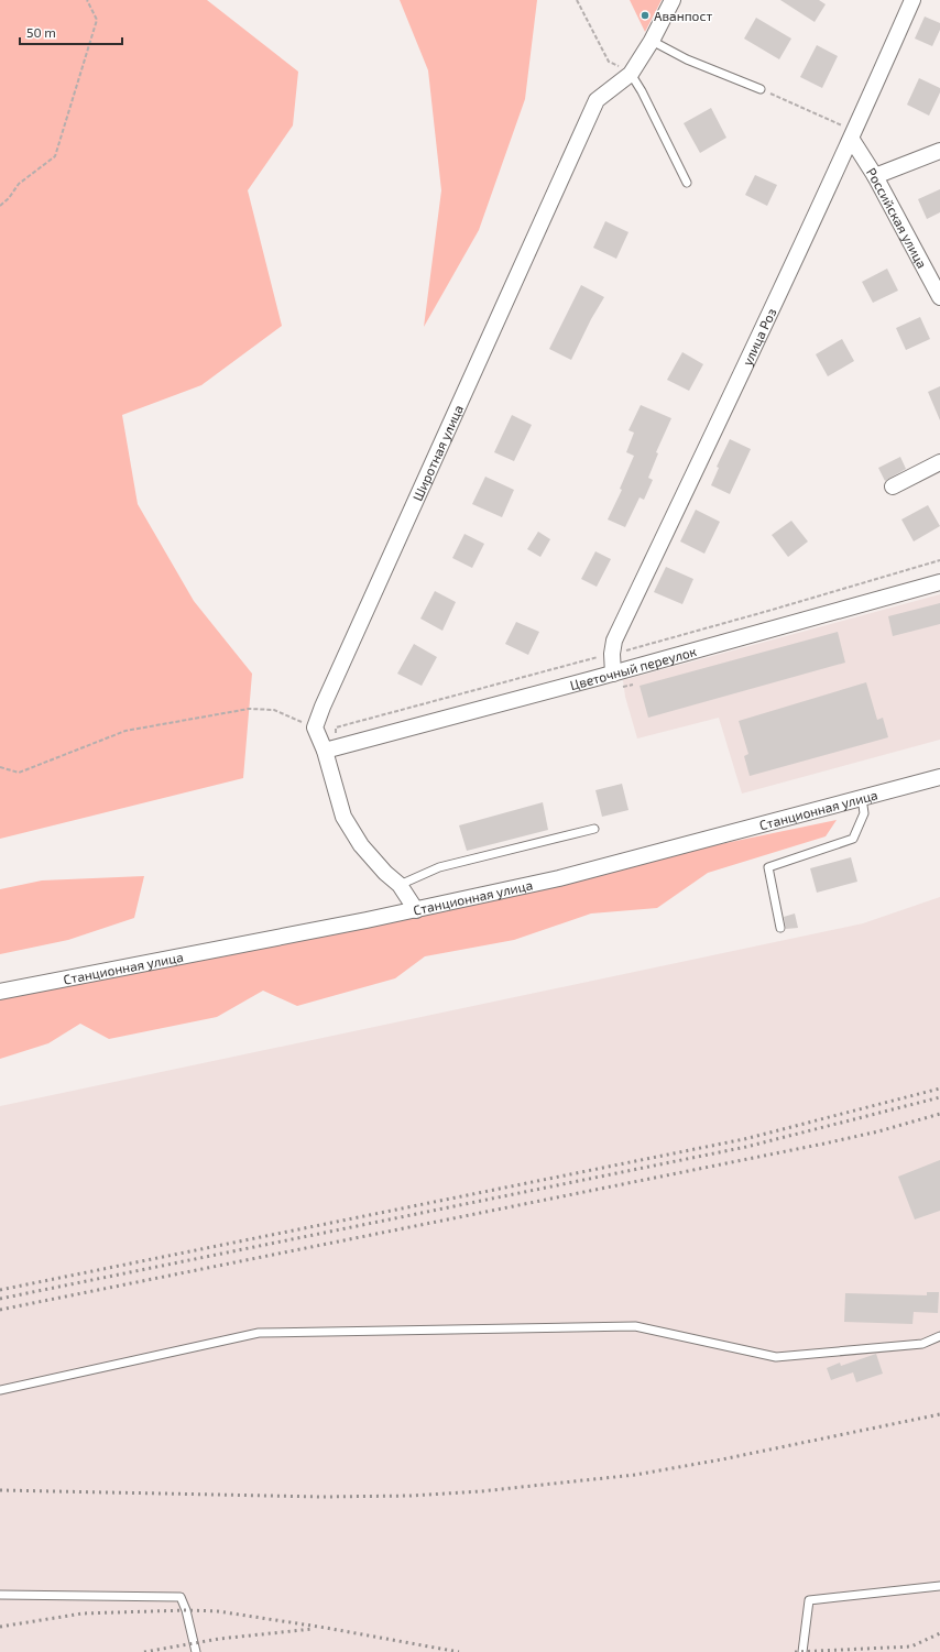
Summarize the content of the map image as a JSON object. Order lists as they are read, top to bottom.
{
  "streets": {
    "street": [
      "Российская улица",
      "улица Роз",
      "Широтная улица",
      "Цветочный переулок",
      "Станционная улица"
    ]
  },
  "crossings": [
    ["Российская улица", "улица Роз"],
    ["улица Роз", "Цветочный переулок"]
  ],
  "places": ["Аванпост"],
  "scale_bar": "50 m"
}
